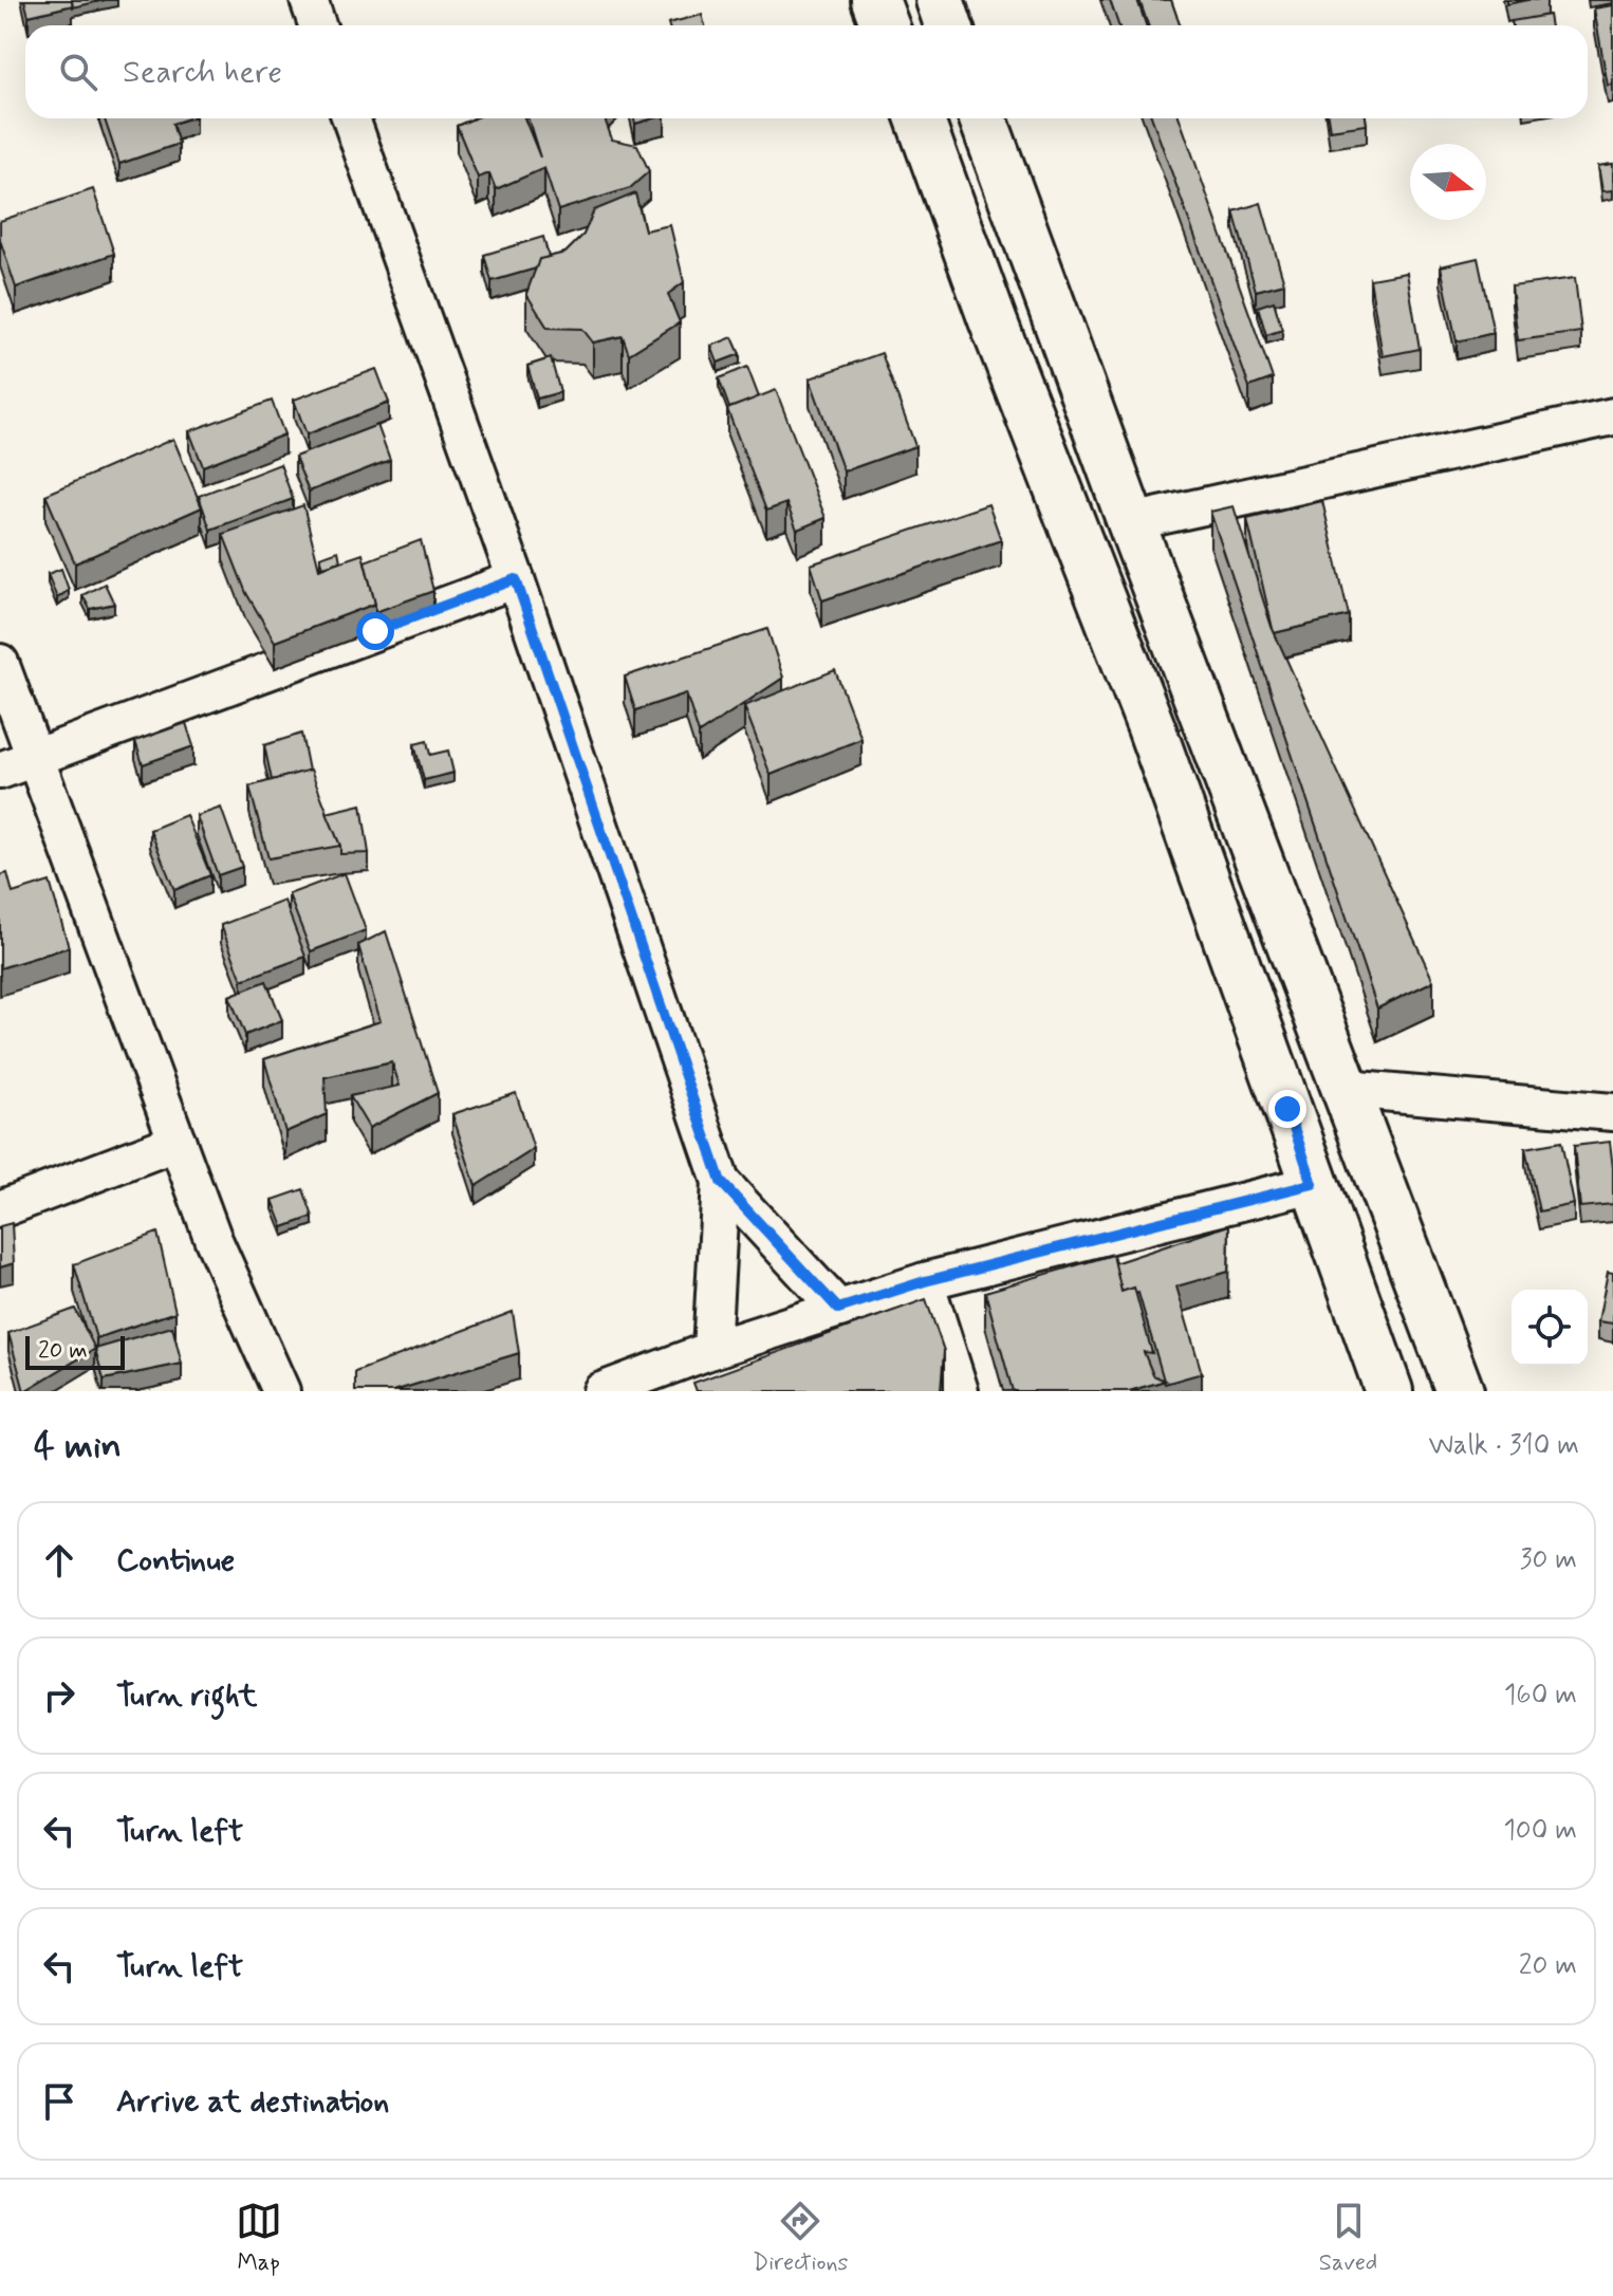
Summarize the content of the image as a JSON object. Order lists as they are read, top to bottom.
{
  "scale_bar": "20 m",
  "north": "right",
  "page": {
    "search": "Search here",
    "scale": "20 m",
    "heading": ["4 min", "Walk · 310 m"],
    "list": [
      ["Continue", "30 m"],
      ["Turn right", "160 m"],
      ["Turn left", "100 m"],
      ["Turn left", "20 m"],
      "Arrive at destination"
    ],
    "nav": ["Map", "Directions", "Saved"]
  }
}
